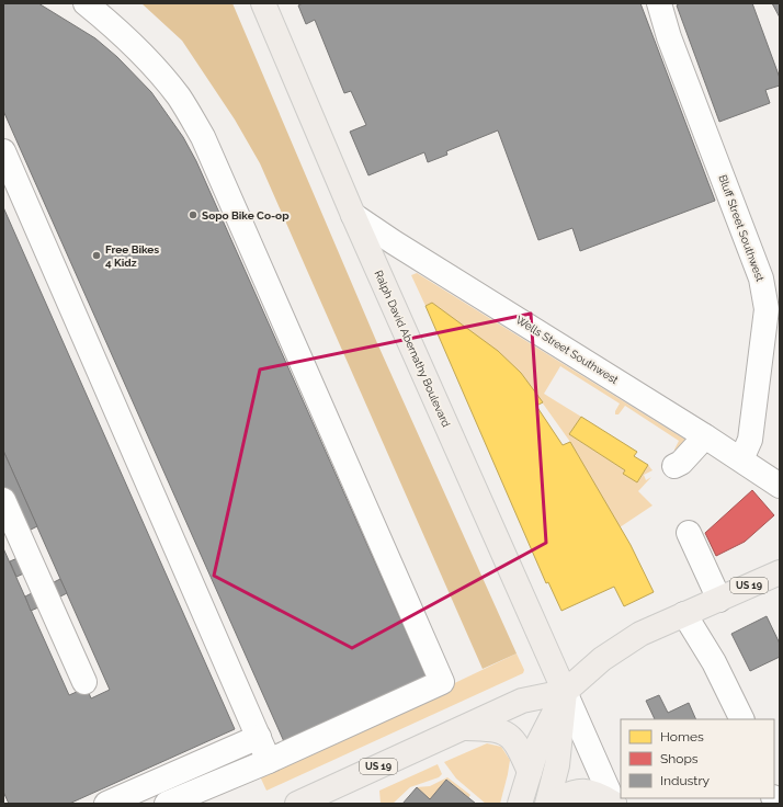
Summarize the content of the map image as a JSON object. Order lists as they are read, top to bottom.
{
  "streets": {
    "main road": ["Ralph David Abernathy Boulevard", "US 19"],
    "street": ["Bluff Street Southwest", "Wells Street Southwest"]
  },
  "crossings": [
    ["Bluff Street Southwest", "Wells Street Southwest"],
    ["Ralph David Abernathy Boulevard", "Wells Street Southwest"],
    ["Ralph David Abernathy Boulevard", "US 19"]
  ],
  "places": ["Sopo Bike Co-op", "Free Bikes 4 Kidz"],
  "legend": ["Homes", "Shops", "Industry"]
}
